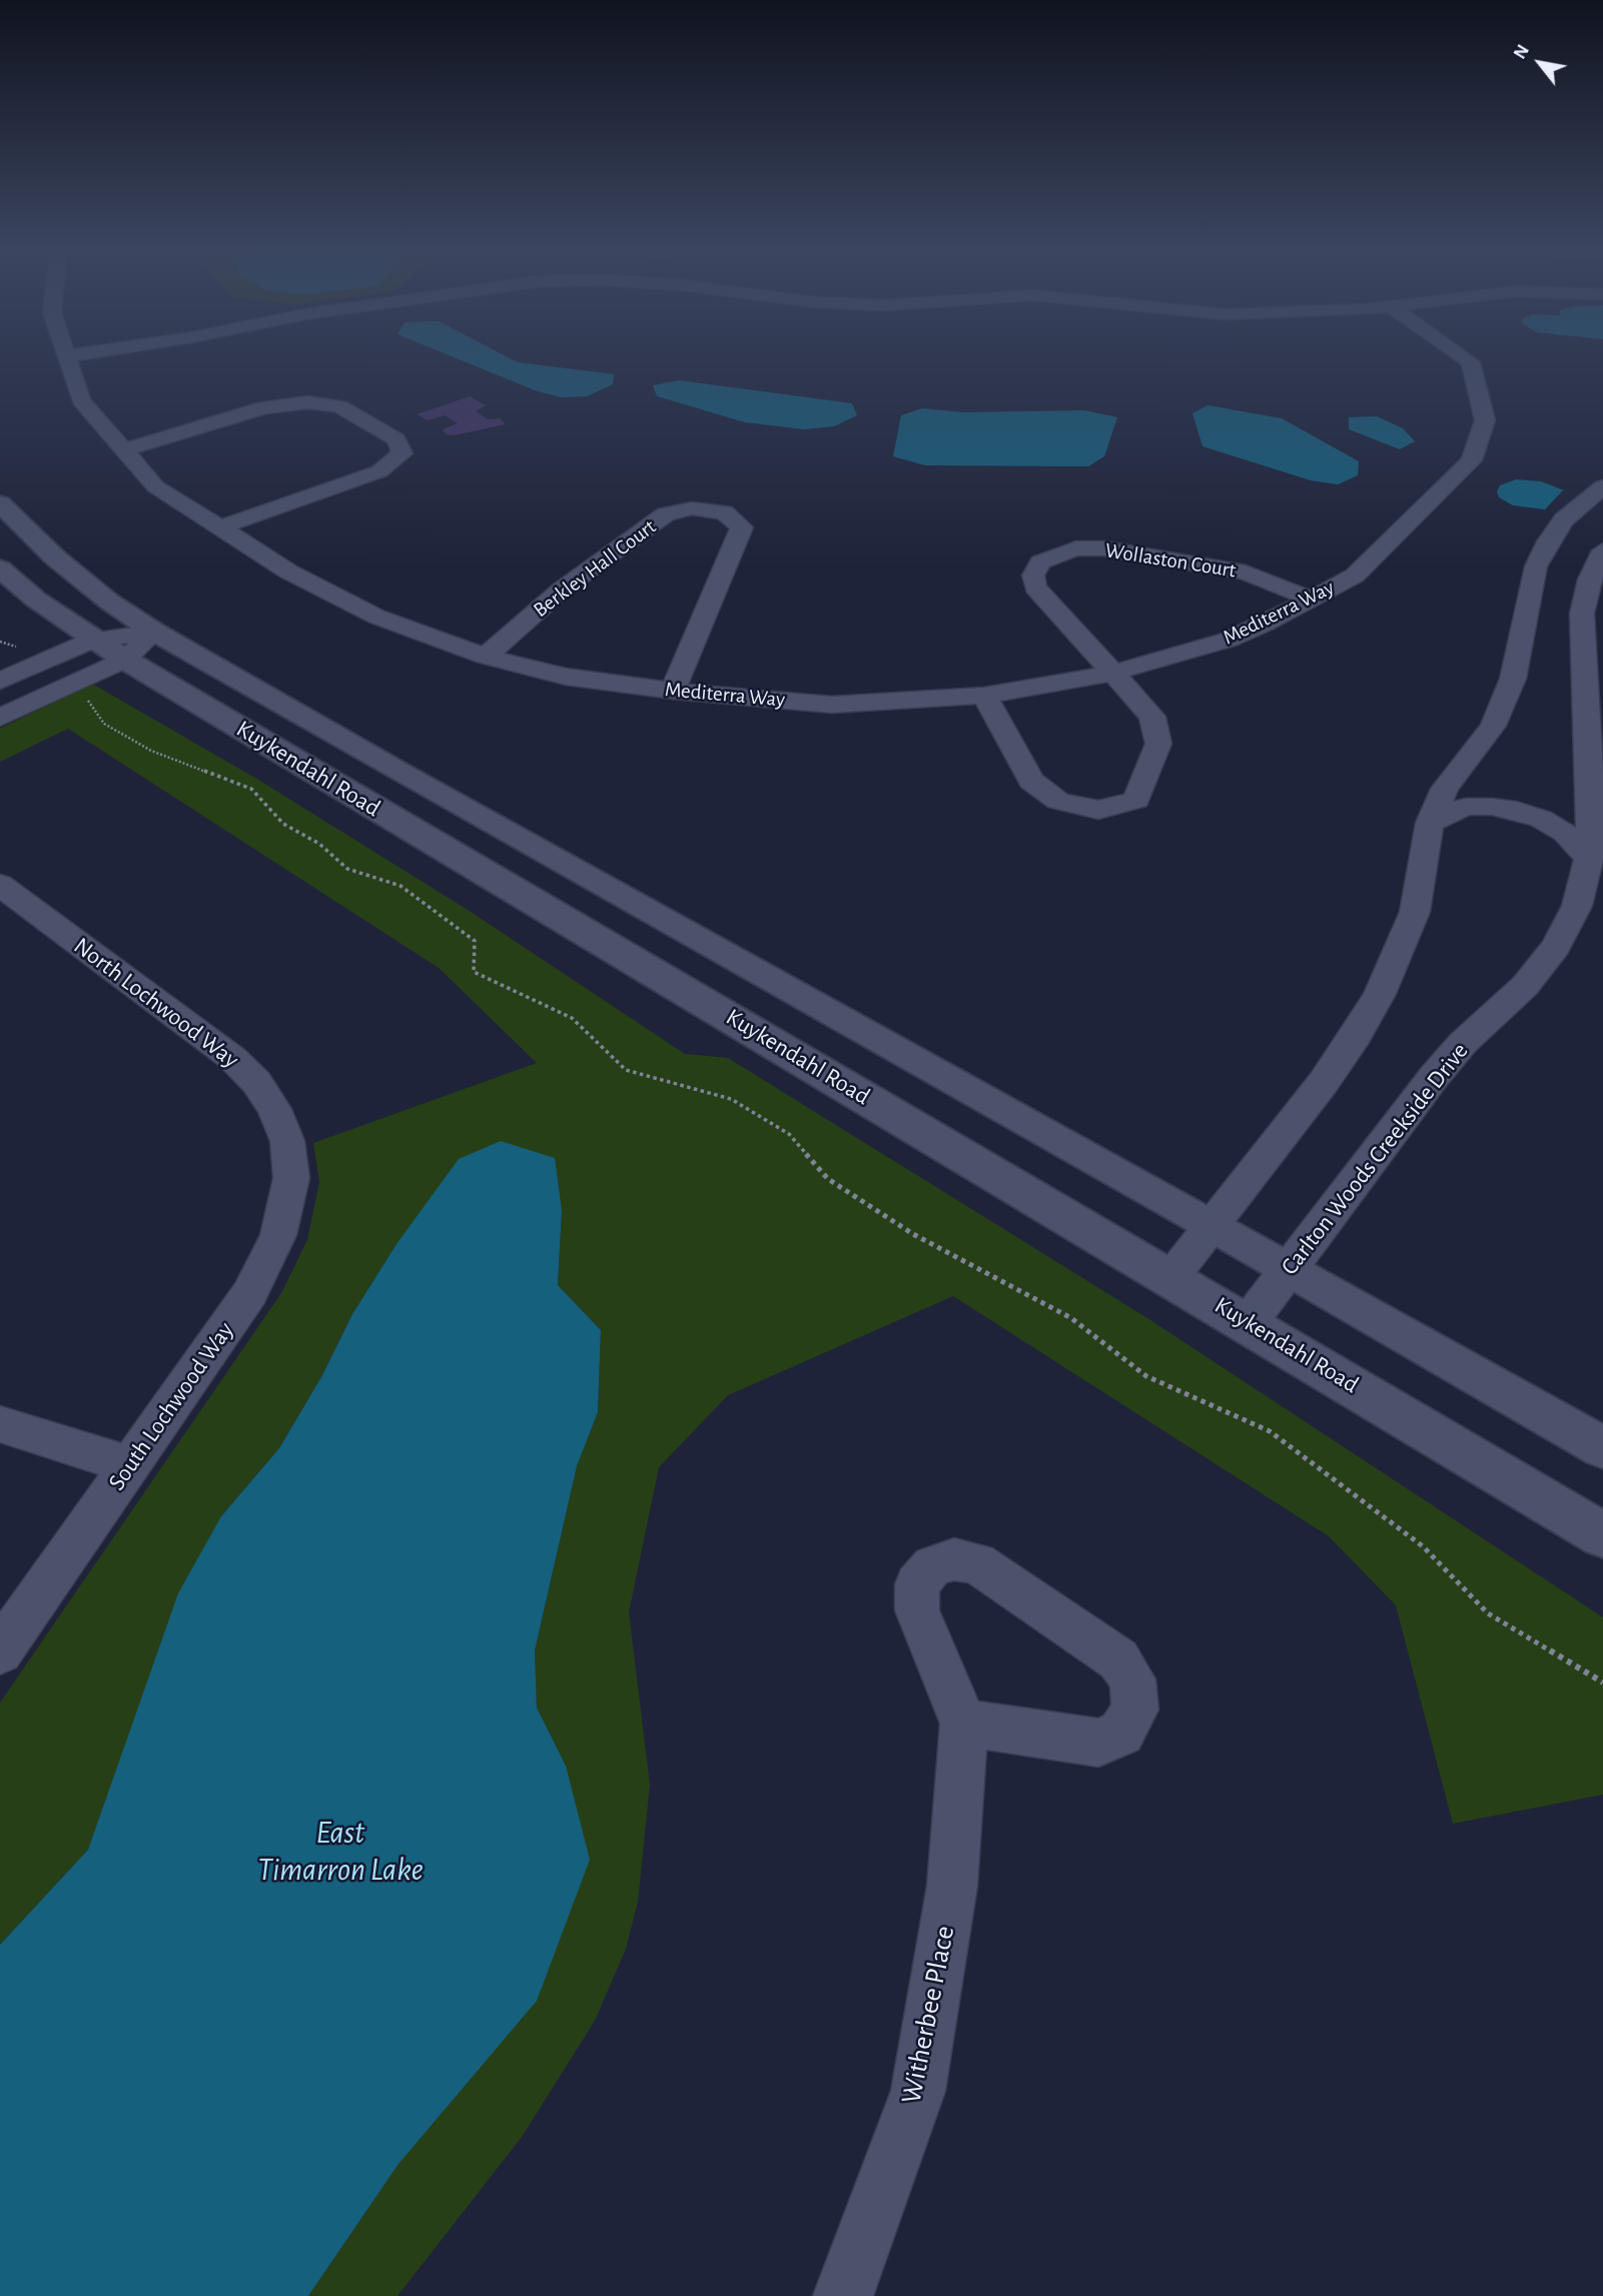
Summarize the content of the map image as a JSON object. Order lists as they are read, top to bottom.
{
  "streets": {
    "main road": ["Kuykendahl Road"],
    "street": [
      "Wollaston Court",
      "Berkley Hall Court",
      "Mediterra Way",
      "North Lochwood Way",
      "Carlton Woods Creekside Drive",
      "South Lochwood Way",
      "Witherbee Place"
    ]
  },
  "crossings": [
    ["Wollaston Court", "Mediterra Way"],
    ["Berkley Hall Court", "Mediterra Way"],
    ["Kuykendahl Road", "Carlton Woods Creekside Drive"],
    ["North Lochwood Way", "South Lochwood Way"]
  ],
  "water": ["East Timarron Lake"],
  "north": "top left"
}
